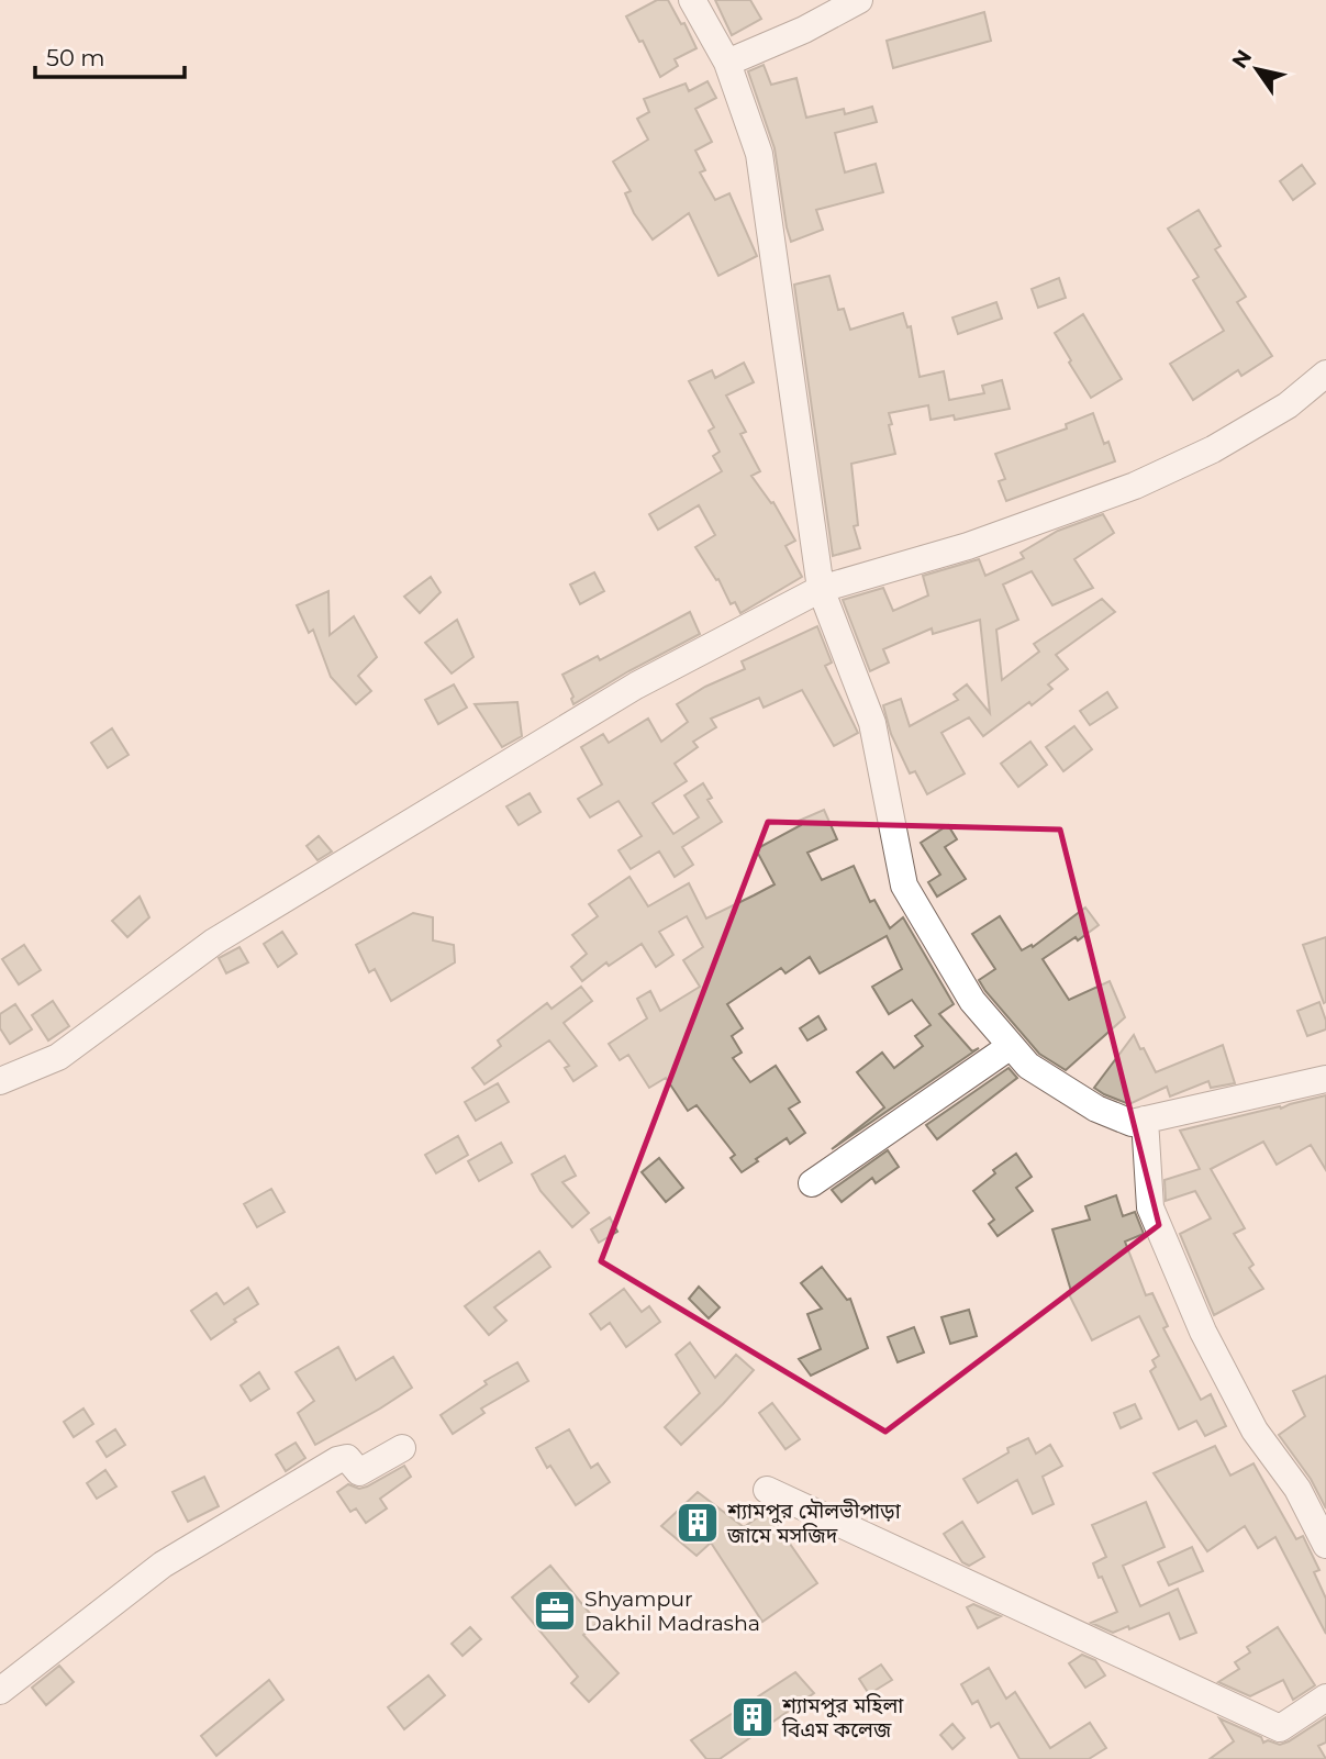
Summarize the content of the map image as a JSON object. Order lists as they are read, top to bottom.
{
  "places": {
    "building": ["শ্যামপুর মৌলভীপাড়া জামে মসজিদ", "শ্যামপুর মহিলা বিএম কলেজ"],
    "office": ["Shyampur Dakhil Madrasha"]
  },
  "scale_bar": "50 m",
  "north": "top left"
}
